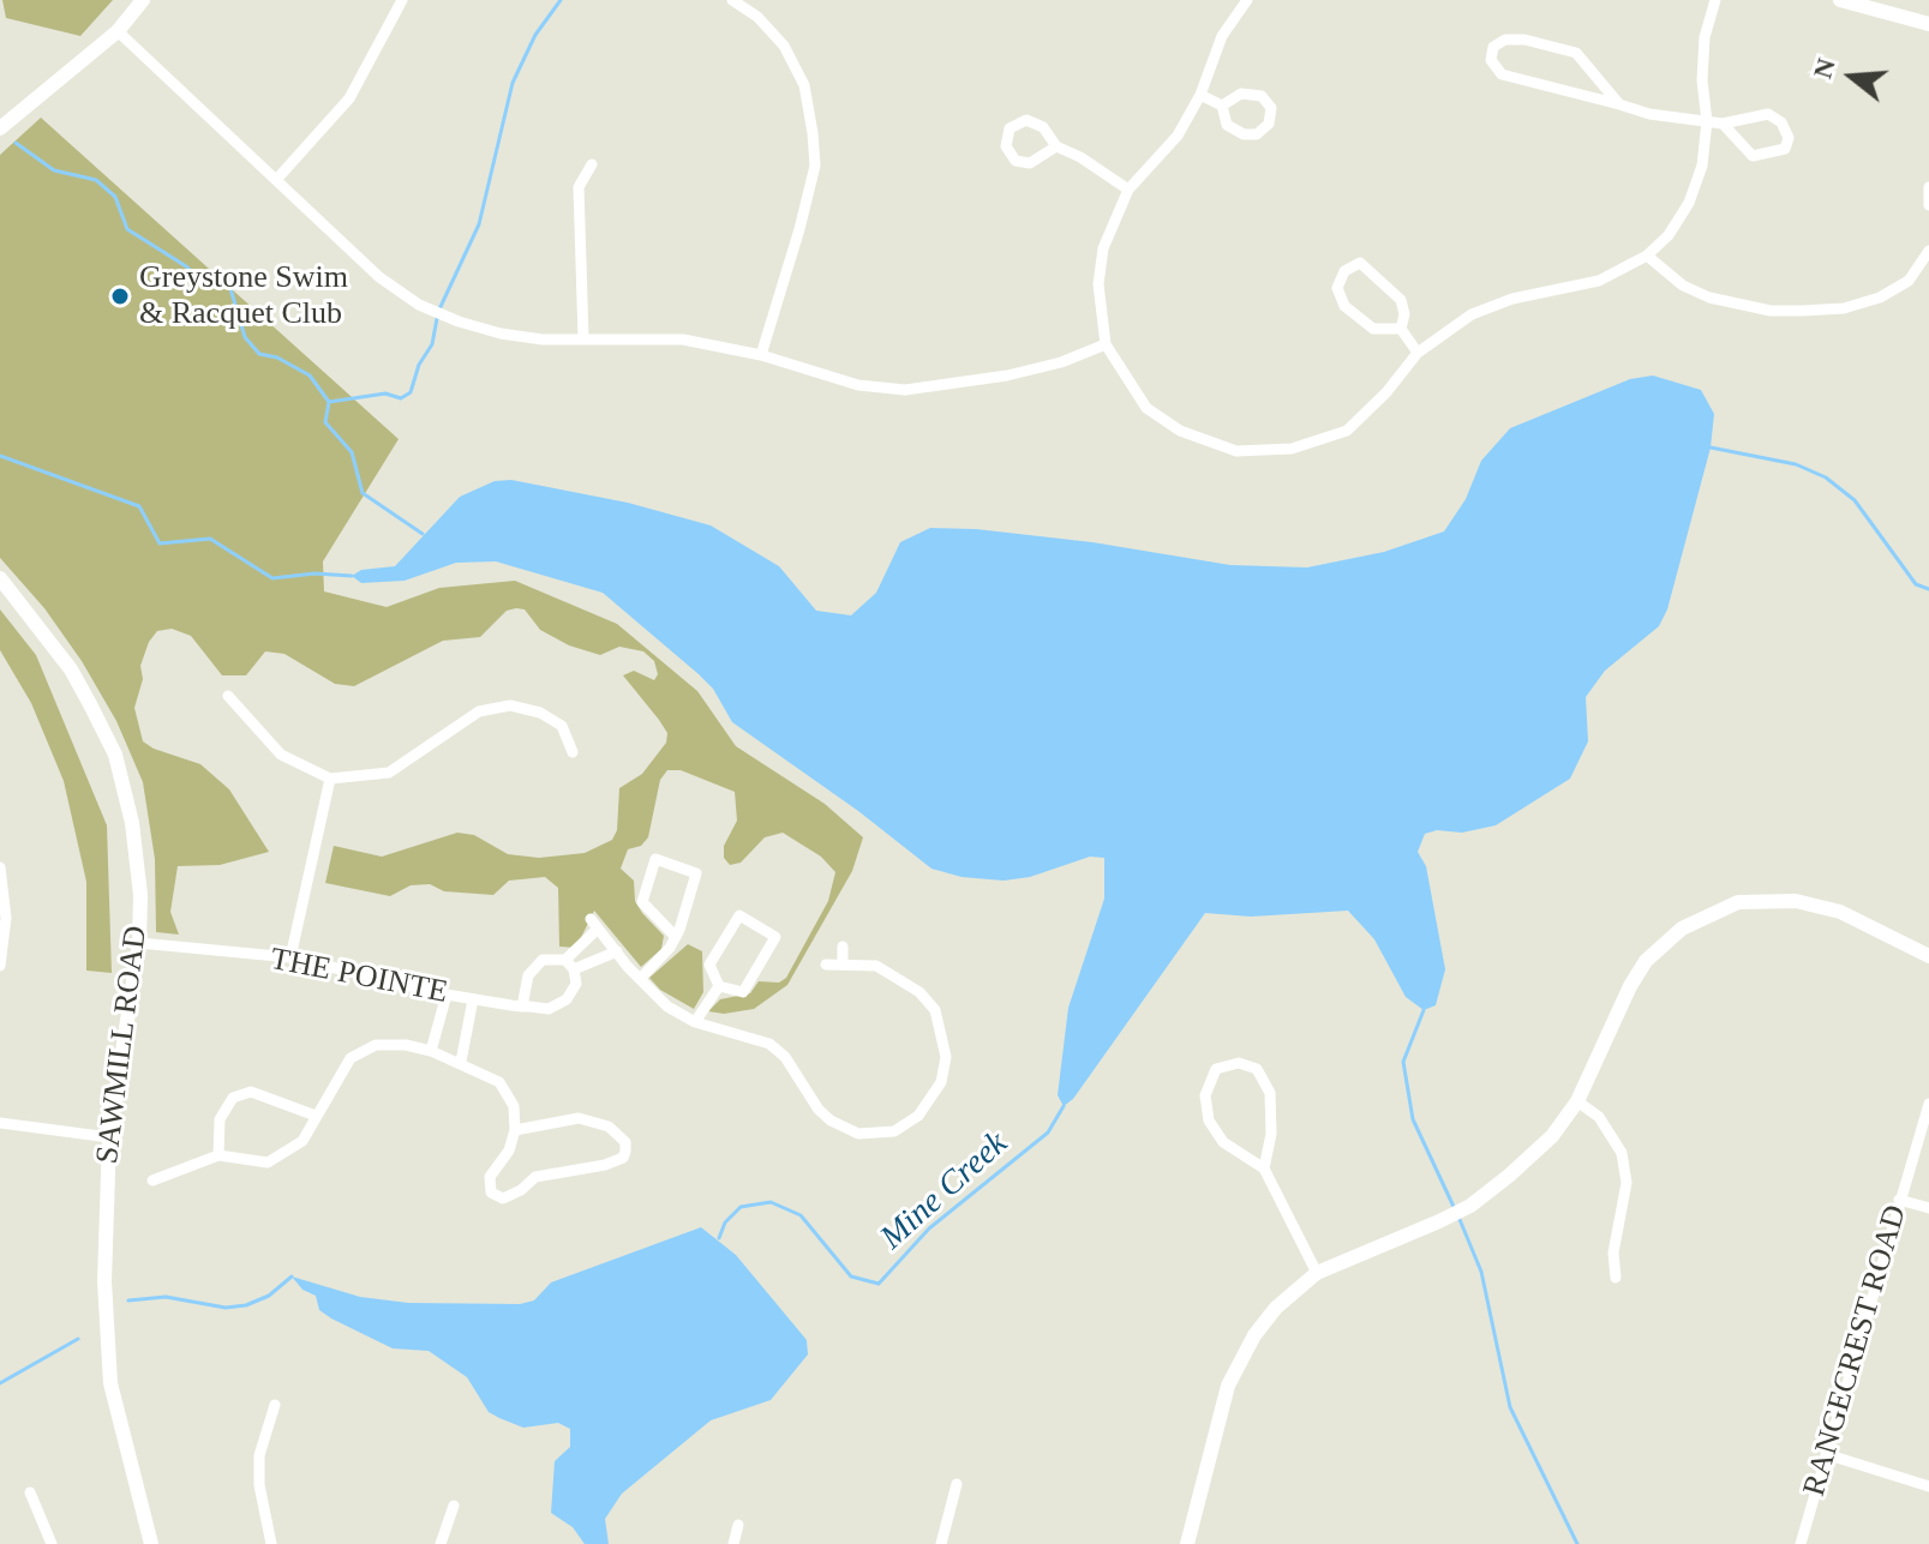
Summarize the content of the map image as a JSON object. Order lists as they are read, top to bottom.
{
  "streets": {
    "street": ["THE POINTE", "SAWMILL ROAD", "RANGECREST ROAD"]
  },
  "crossings": [
    ["THE POINTE", "SAWMILL ROAD"]
  ],
  "water": ["Mine Creek"],
  "places": ["Greystone Swim & Racquet Club"],
  "north": "left"
}
